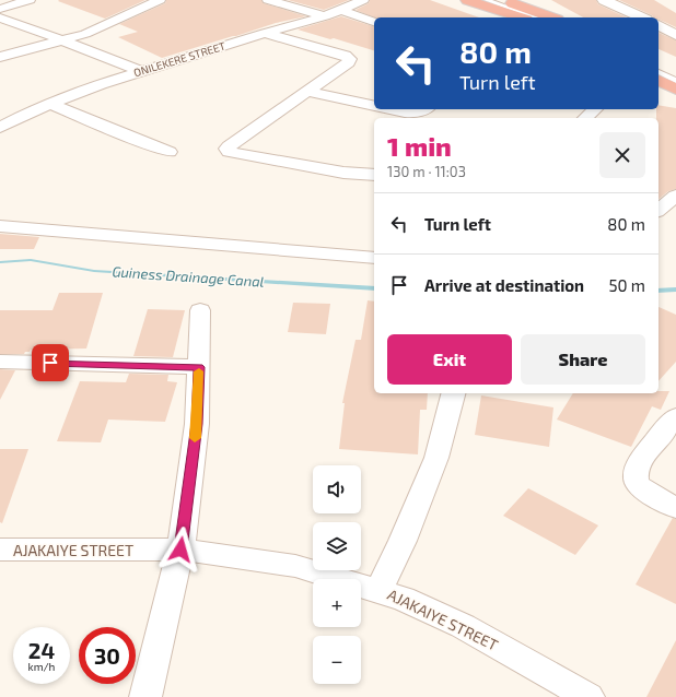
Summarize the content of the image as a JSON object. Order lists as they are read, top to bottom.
{
  "streets": {
    "street": ["ONILEKERE STREET", "AJAKAIYE STREET"]
  },
  "water": ["Guiness Drainage Canal"],
  "page": {
    "turn": ["80 m", "Turn left"],
    "heading": ["1 min", "130 m · 11:03"],
    "list": [
      {
        "name": "Turn left",
        "value": "80 m"
      },
      {
        "name": "Arrive at destination",
        "value": "50 m"
      }
    ],
    "buttons": ["Exit", "Share"],
    "map_buttons": ["+", "−"],
    "speed": "24 km/h",
    "limit": "30"
  }
}
